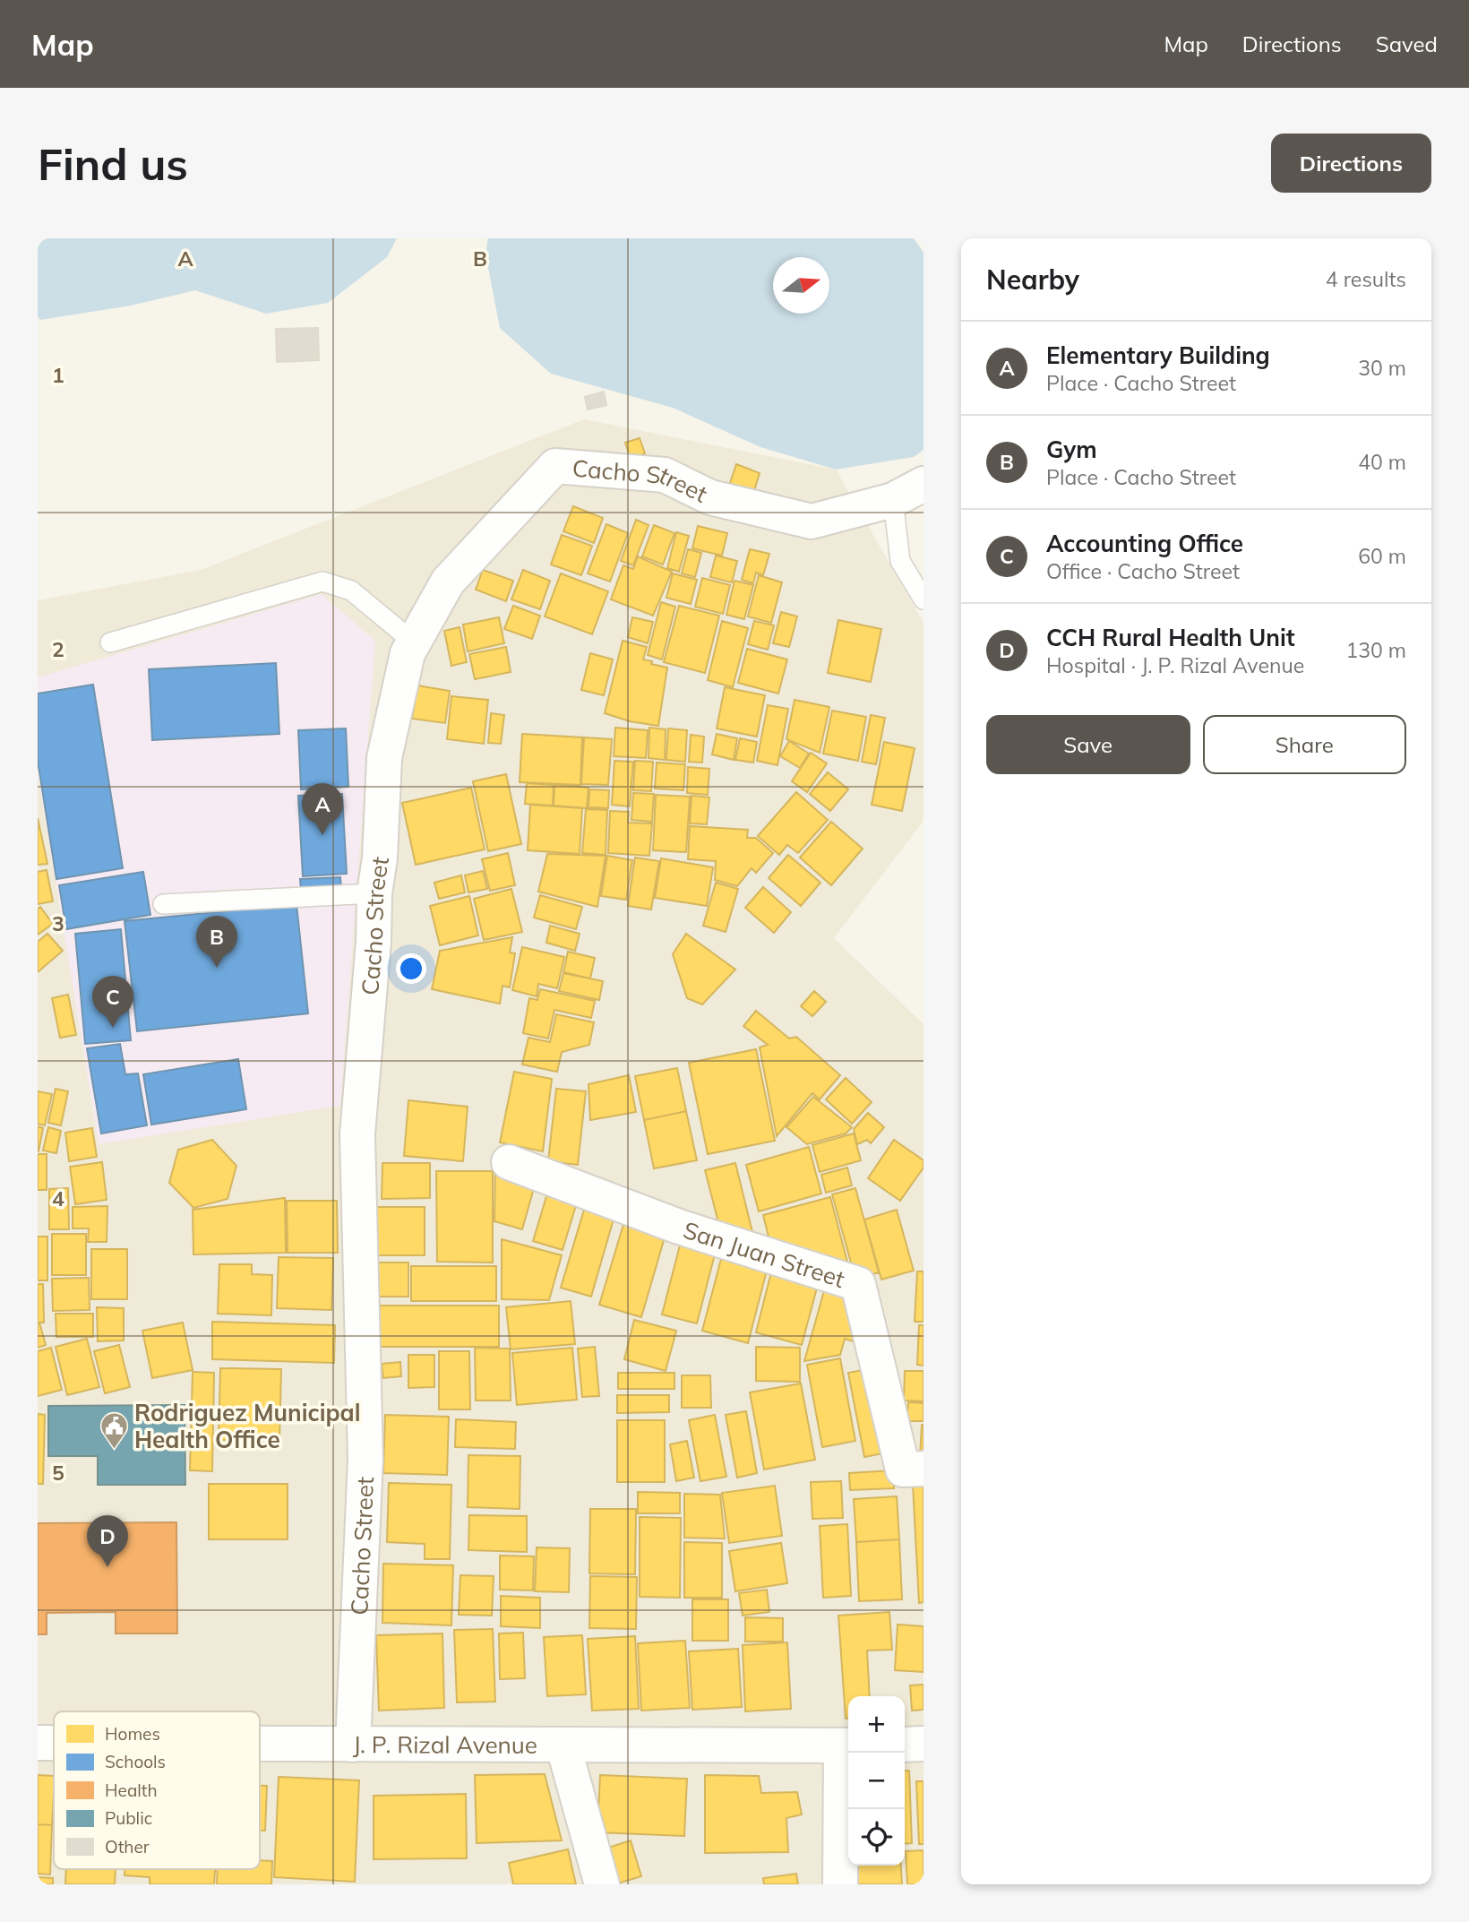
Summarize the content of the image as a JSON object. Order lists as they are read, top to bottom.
{
  "streets": {
    "street": ["Cacho Street", "San Juan Street", "J. P. Rizal Avenue"]
  },
  "crossings": [
    ["Cacho Street", "J. P. Rizal Avenue"]
  ],
  "places": {
    "public building": ["Rodriguez Municipal Health Office"]
  },
  "legend": [
    "Homes",
    "Schools",
    "Health",
    "Public",
    "Other"
  ],
  "north": "right",
  "page": {
    "header": "Map",
    "nav": ["Map", "Directions", "Saved"],
    "buttons": [
      "Directions",
      ["Save", "Share"]
    ],
    "title": "Find us",
    "heading": ["Nearby", "4 results"],
    "list": [
      {
        "mark": "A",
        "name": "Elementary Building",
        "note": "Place · Cacho Street",
        "value": "30 m"
      },
      {
        "mark": "B",
        "name": "Gym",
        "note": "Place · Cacho Street",
        "value": "40 m"
      },
      {
        "mark": "C",
        "name": "Accounting Office",
        "note": "Office · Cacho Street",
        "value": "60 m"
      },
      {
        "mark": "D",
        "name": "CCH Rural Health Unit",
        "note": "Hospital · J. P. Rizal Avenue",
        "value": "130 m"
      }
    ],
    "pins": [
      "A",
      "B",
      "C",
      "D"
    ],
    "map_buttons": ["+", "−"]
  },
  "grid": {
    "columns": ["A", "B"],
    "rows": [
      "1",
      "2",
      "3",
      "4",
      "5"
    ]
  }
}
